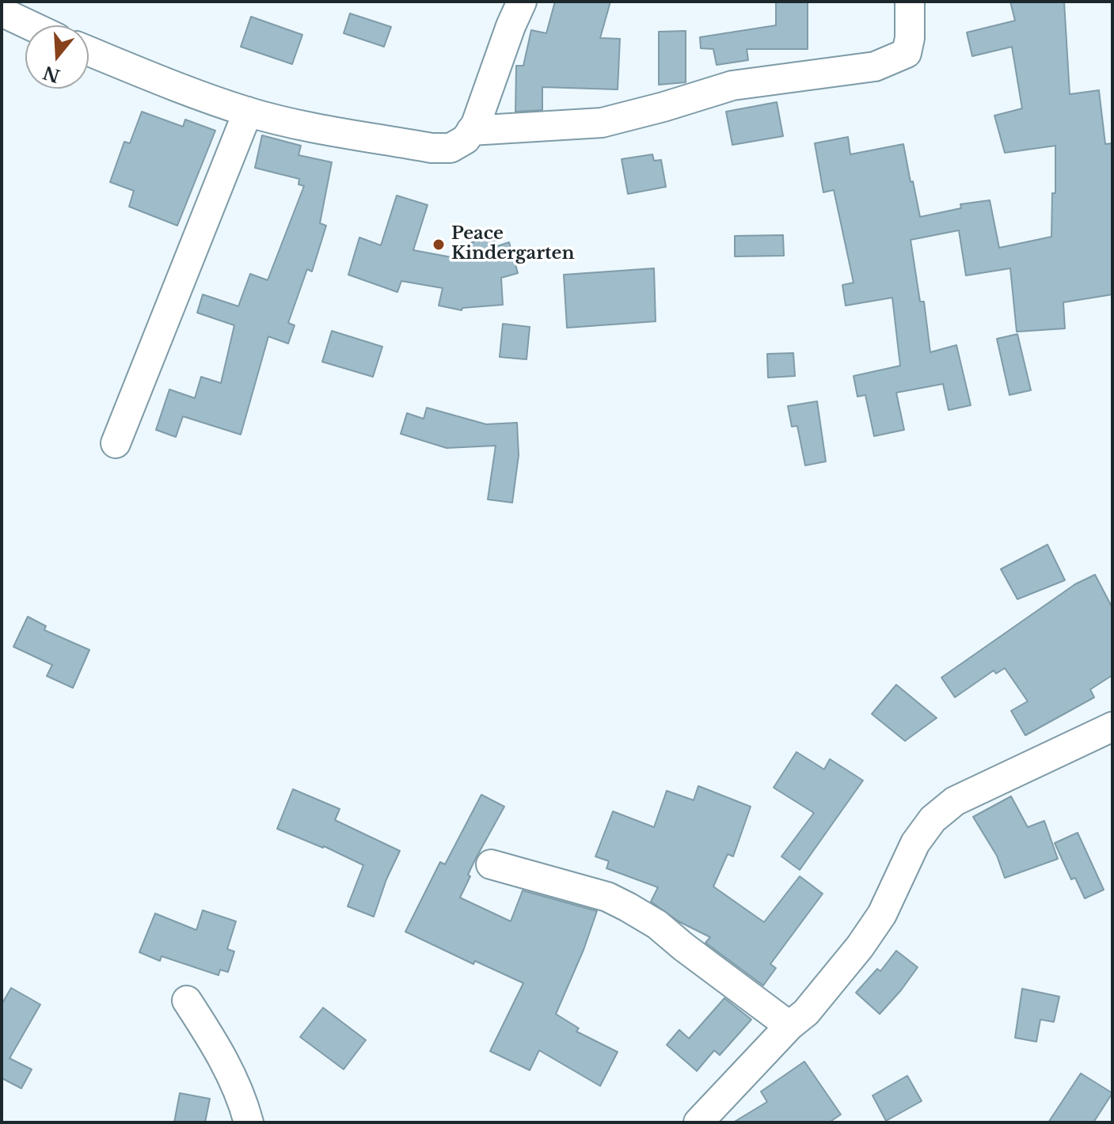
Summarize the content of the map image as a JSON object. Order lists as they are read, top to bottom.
{
  "places": ["Peace Kindergarten"],
  "north": "bottom"
}
